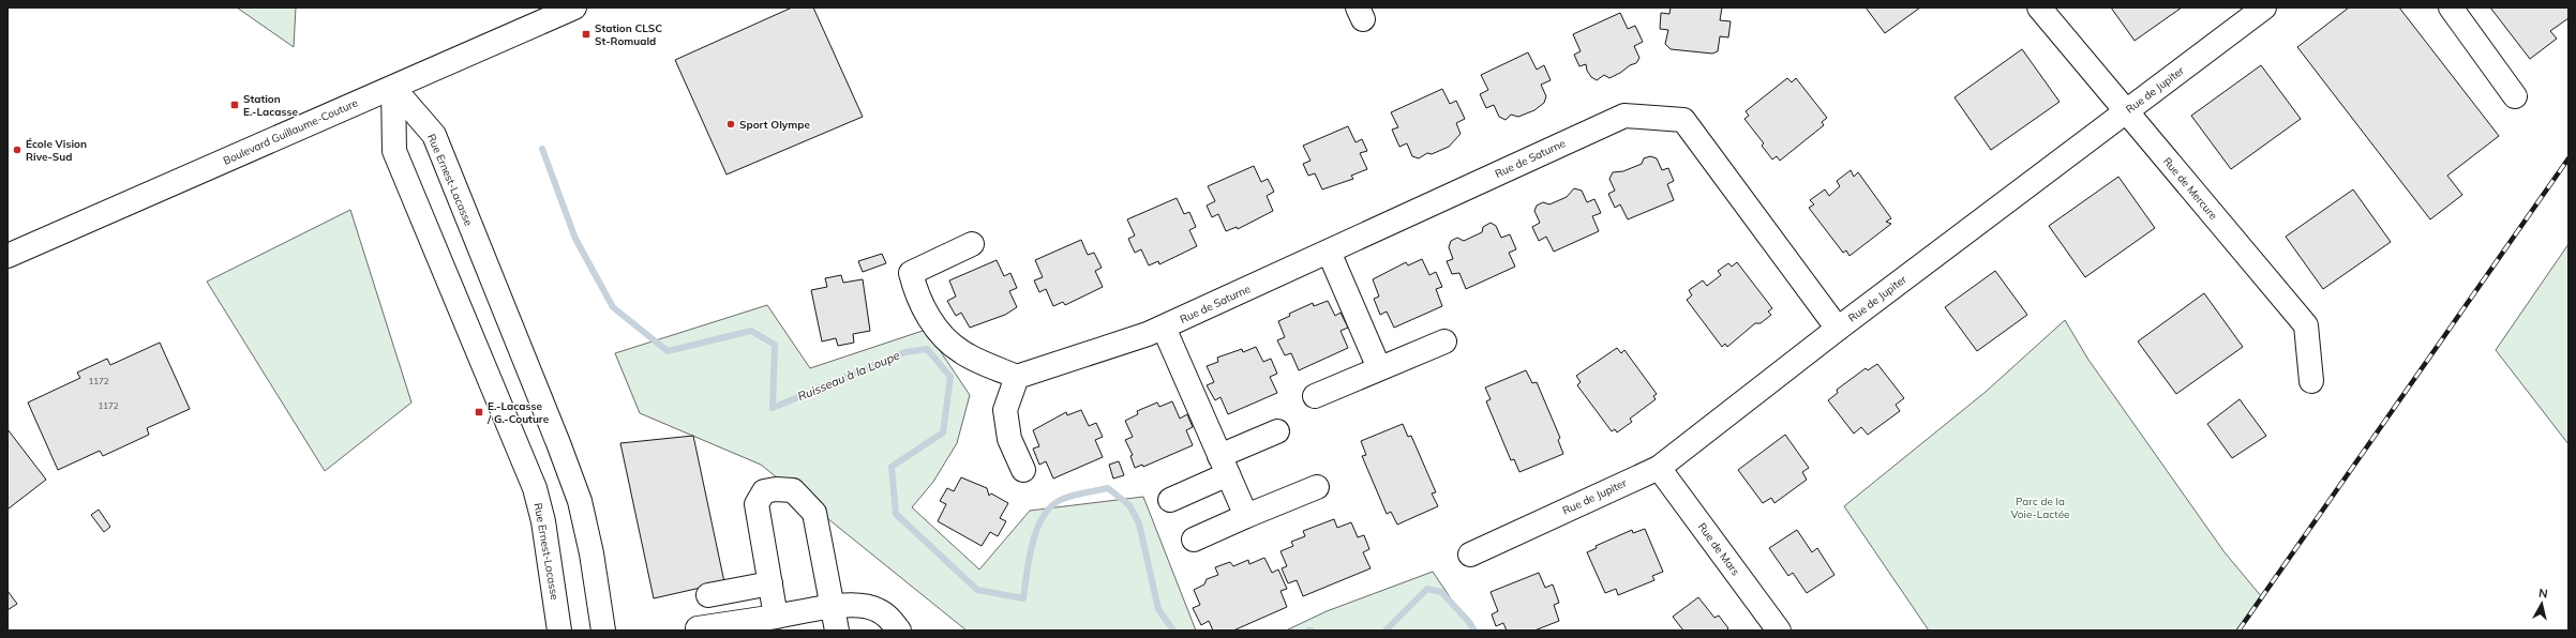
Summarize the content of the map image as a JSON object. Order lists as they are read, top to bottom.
{
  "streets": {
    "street": [
      "Rue de Jupiter",
      "Boulevard Guillaume-Couture",
      "Rue de Saturne",
      "Rue Ernest-Lacasse",
      "Rue de Mercure",
      "Rue de Mars"
    ]
  },
  "crossings": [
    ["Rue de Jupiter", "Rue de Saturne"],
    ["Rue de Jupiter", "Rue de Mercure"],
    ["Rue de Jupiter", "Rue de Mars"],
    ["Boulevard Guillaume-Couture", "Rue Ernest-Lacasse"]
  ],
  "water": ["Ruisseau à la Loupe"],
  "parks": ["Parc de la Voie-Lactée"],
  "places": {
    "transit": ["Station CLSC St-Romuald", "Station E.-Lacasse", "E.-Lacasse / G.-Couture"],
    "other": ["Sport Olympe", "École Vision Rive-Sud"]
  },
  "house_numbers": ["1172", "1172"],
  "north": "top"
}
